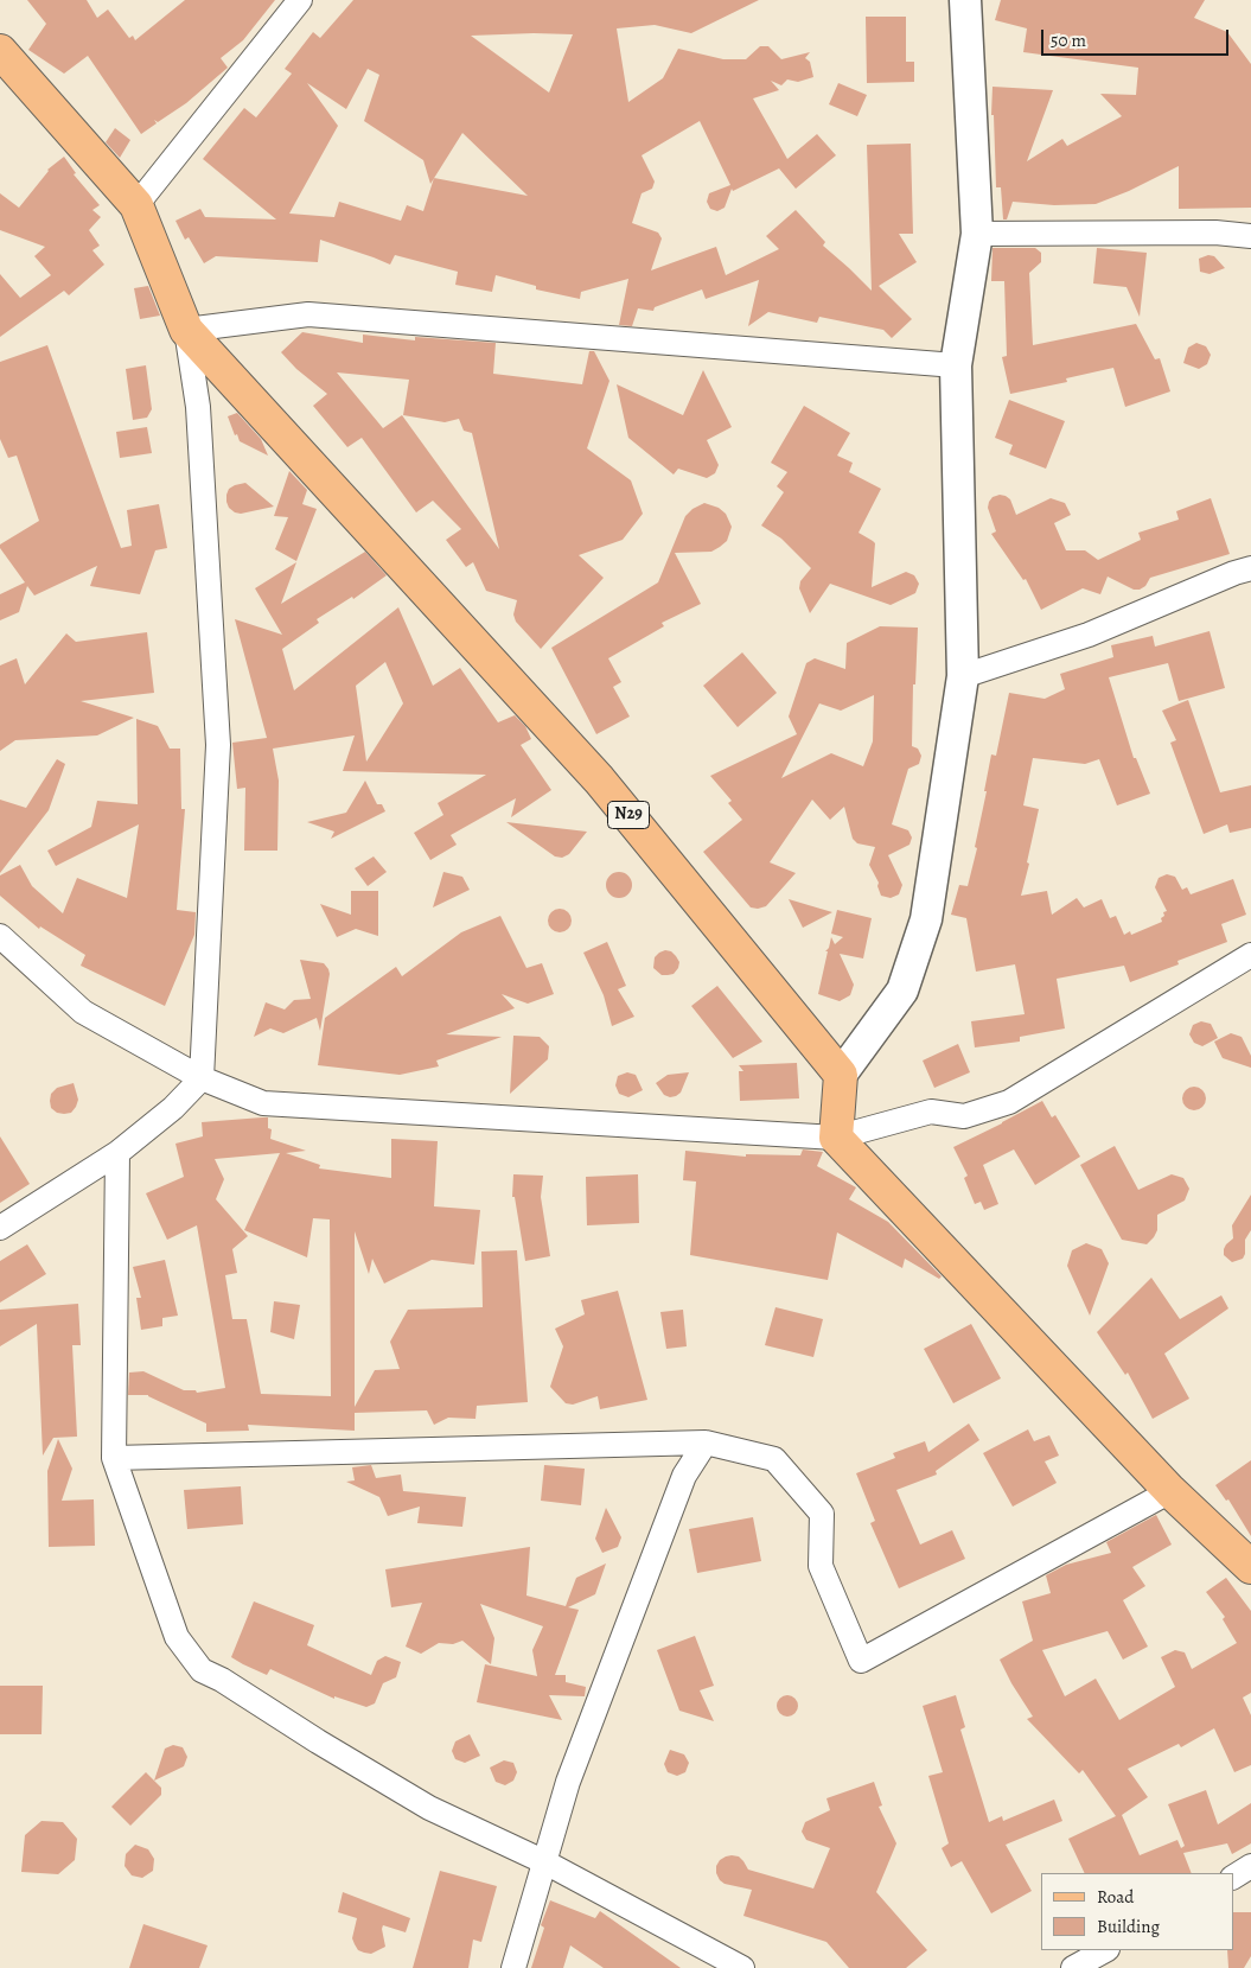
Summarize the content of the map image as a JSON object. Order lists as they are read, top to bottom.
{
  "streets": {
    "main road": ["N29"]
  },
  "legend": ["Road", "Building"],
  "scale_bar": "50 m"
}
